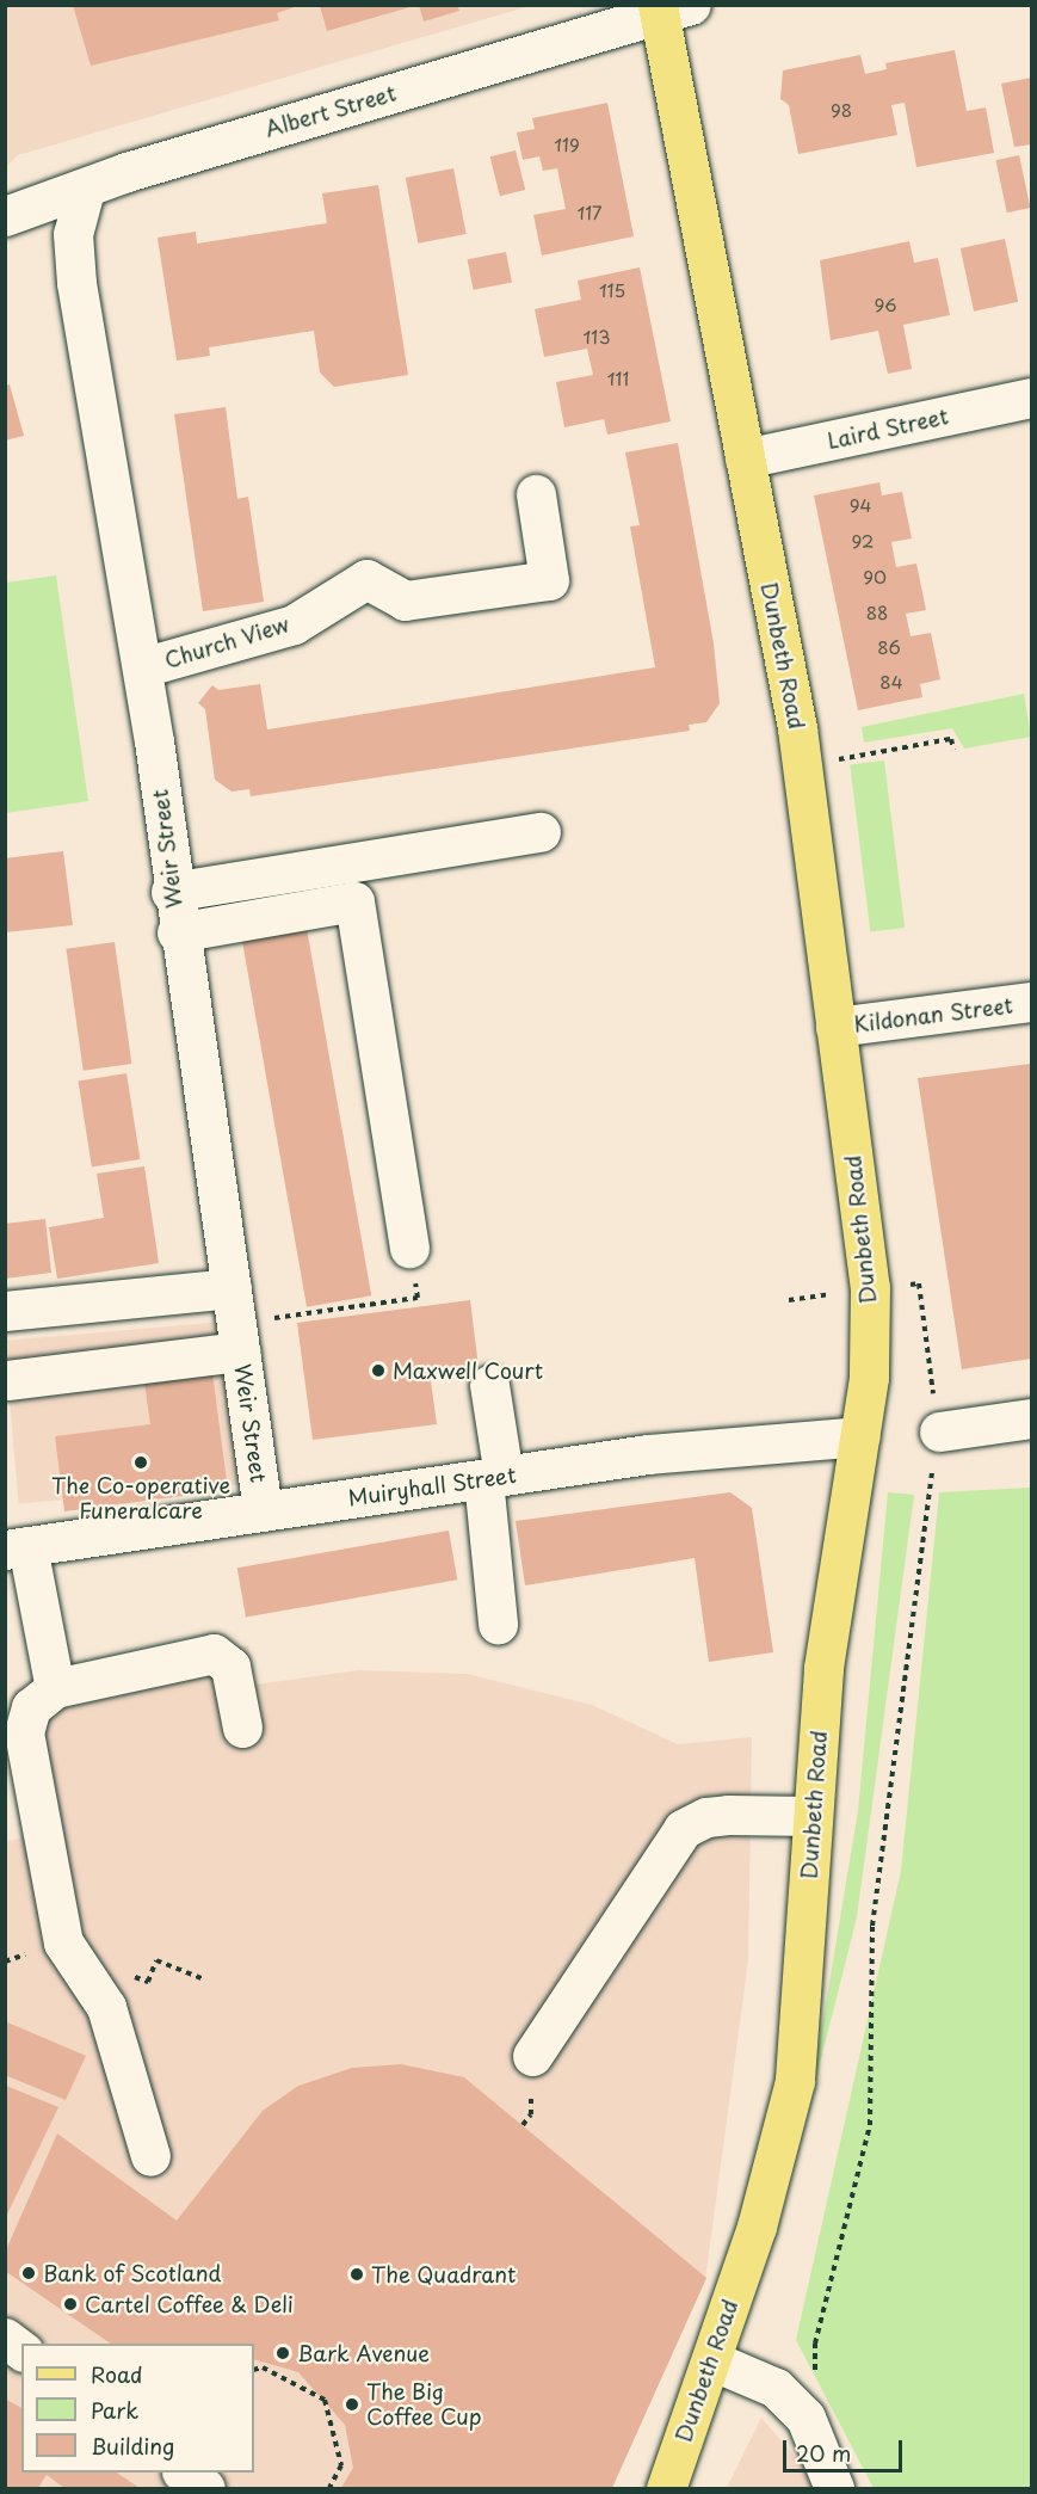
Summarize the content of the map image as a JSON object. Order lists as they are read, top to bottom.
{
  "streets": {
    "main road": ["Dunbeth Road"],
    "street": [
      "Albert Street",
      "Laird Street",
      "Church View",
      "Weir Street",
      "Kildonan Street",
      "Muiryhall Street"
    ]
  },
  "crossings": [
    ["Albert Street", "Dunbeth Road"],
    ["Albert Street", "Weir Street"],
    ["Laird Street", "Dunbeth Road"],
    ["Church View", "Weir Street"],
    ["Dunbeth Road", "Kildonan Street"],
    ["Dunbeth Road", "Muiryhall Street"],
    ["Weir Street", "Muiryhall Street"]
  ],
  "places": [
    "Maxwell Court",
    "The Co-operative Funeralcare",
    "Bank of Scotland",
    "The Quadrant",
    "Cartel Coffee & Deli",
    "Bark Avenue",
    "The Big Coffee Cup"
  ],
  "house_numbers": [
    "98",
    "119",
    "117",
    "115",
    "96",
    "113",
    "111",
    "94",
    "92",
    "90",
    "88",
    "86",
    "84"
  ],
  "legend": ["Road", "Park", "Building"],
  "scale_bar": "20 m"
}
